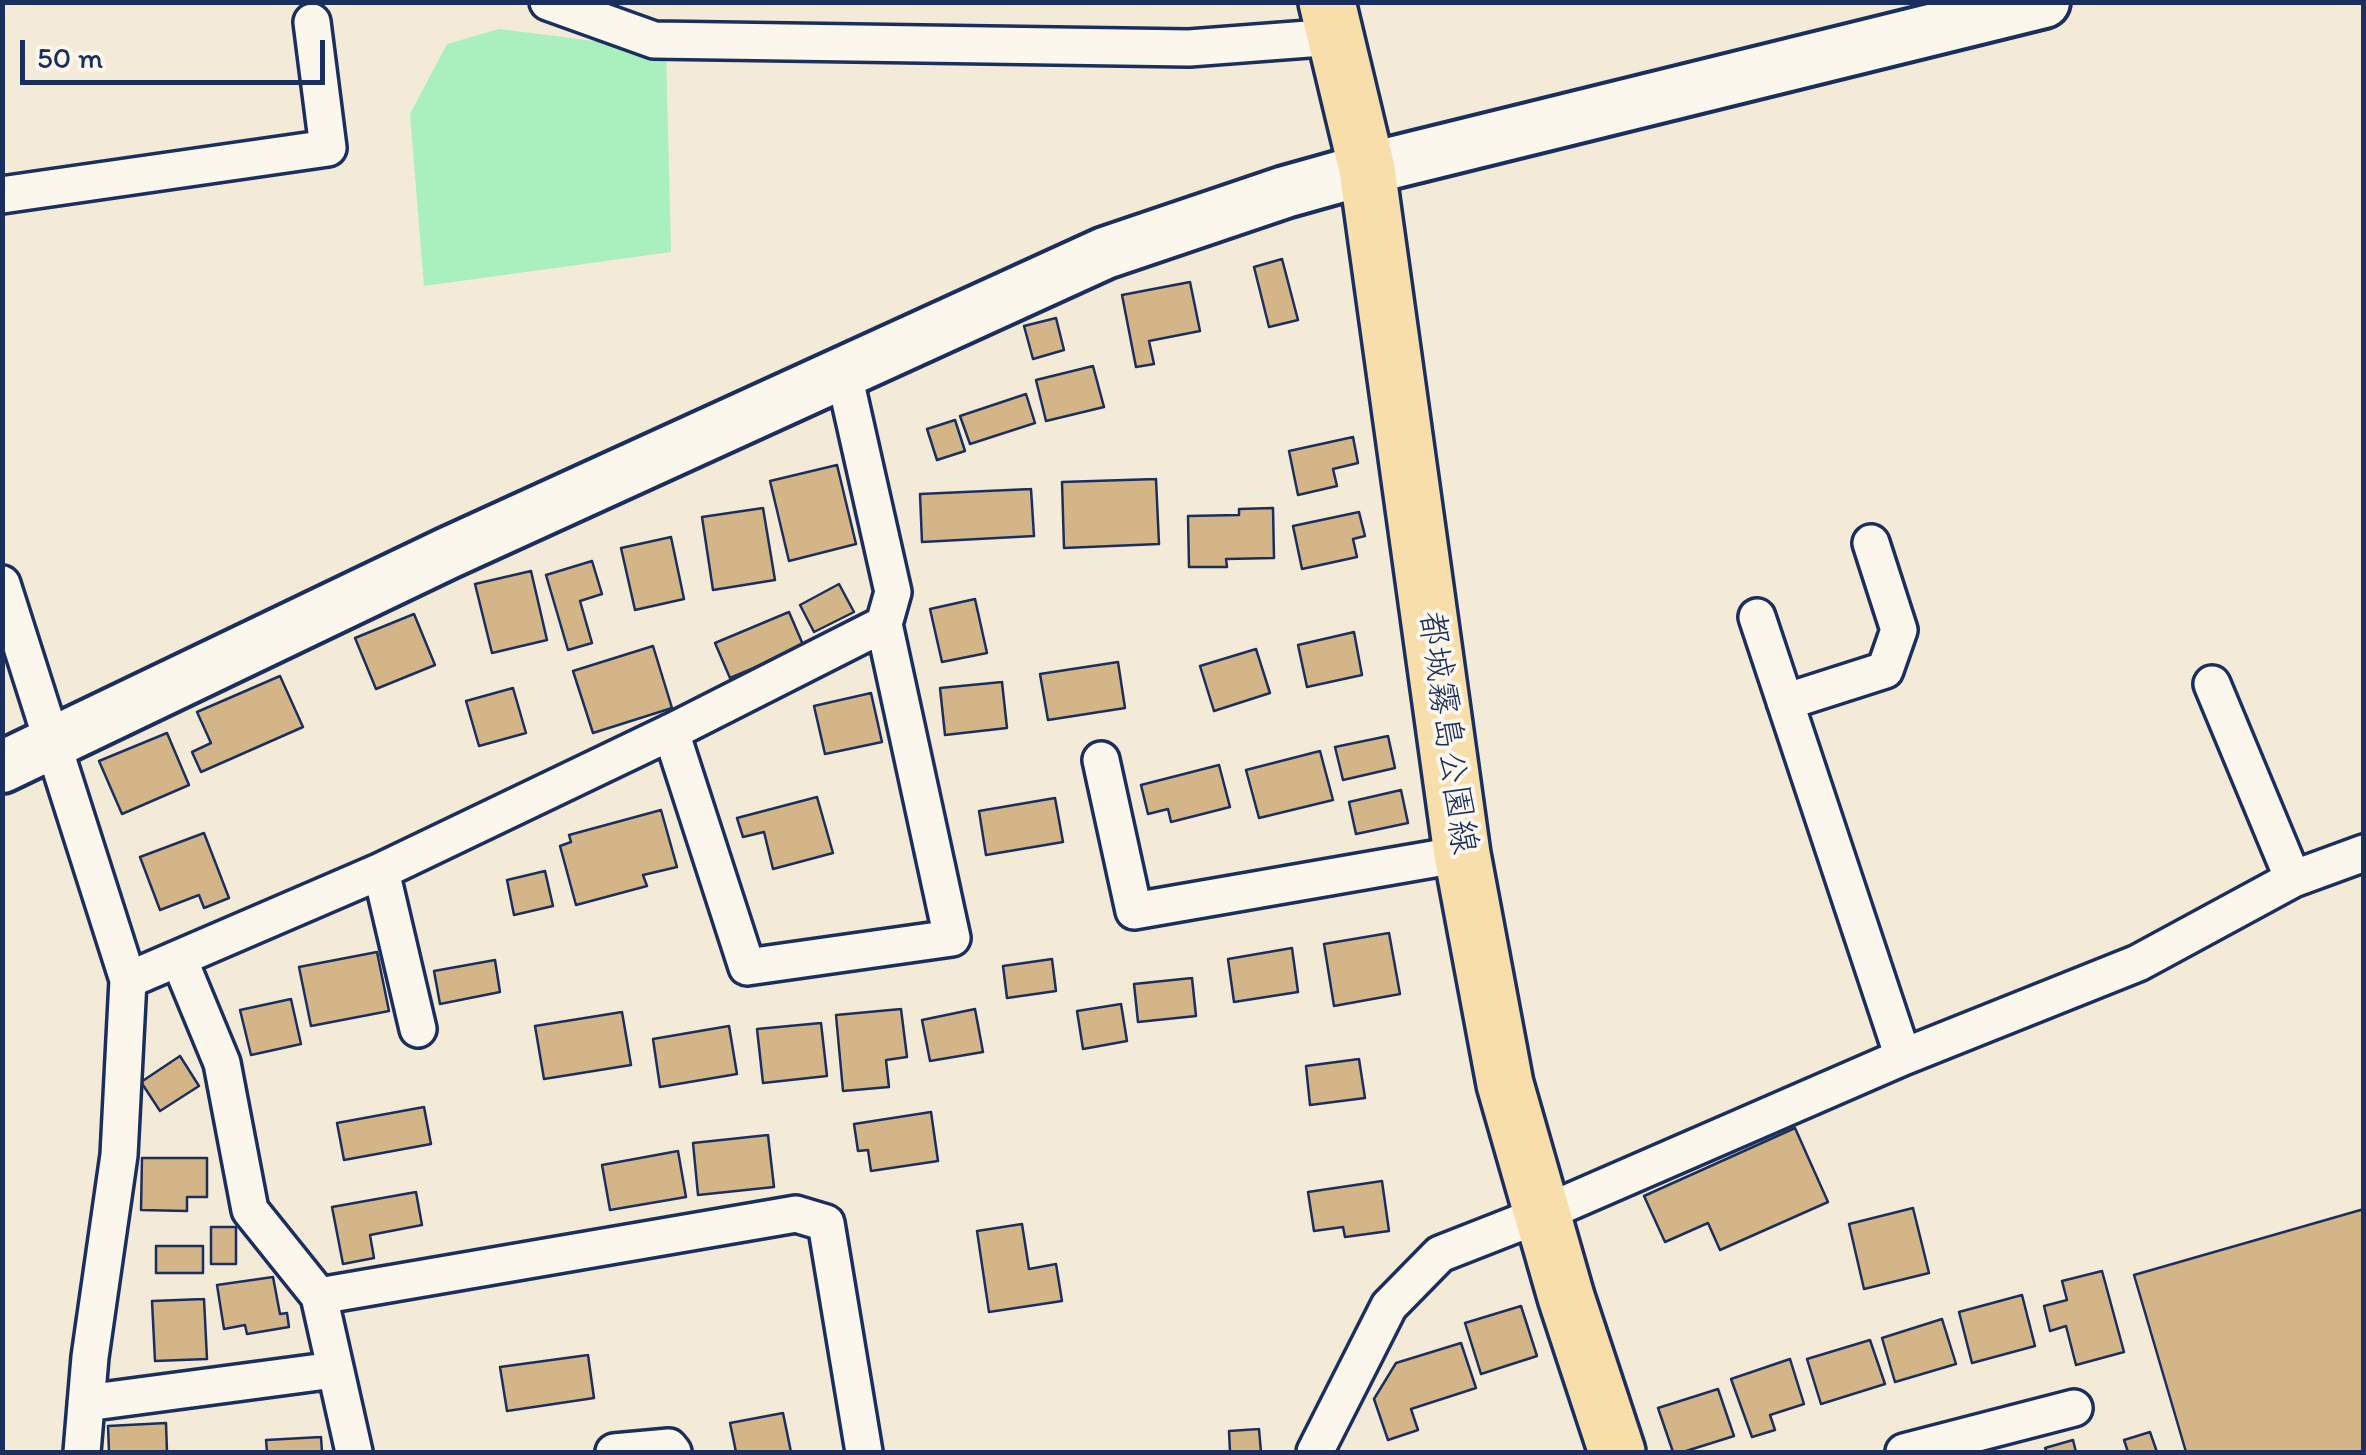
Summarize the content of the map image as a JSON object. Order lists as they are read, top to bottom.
{
  "streets": {
    "main road": ["都城霧島公園線"]
  },
  "scale_bar": "50 m"
}
